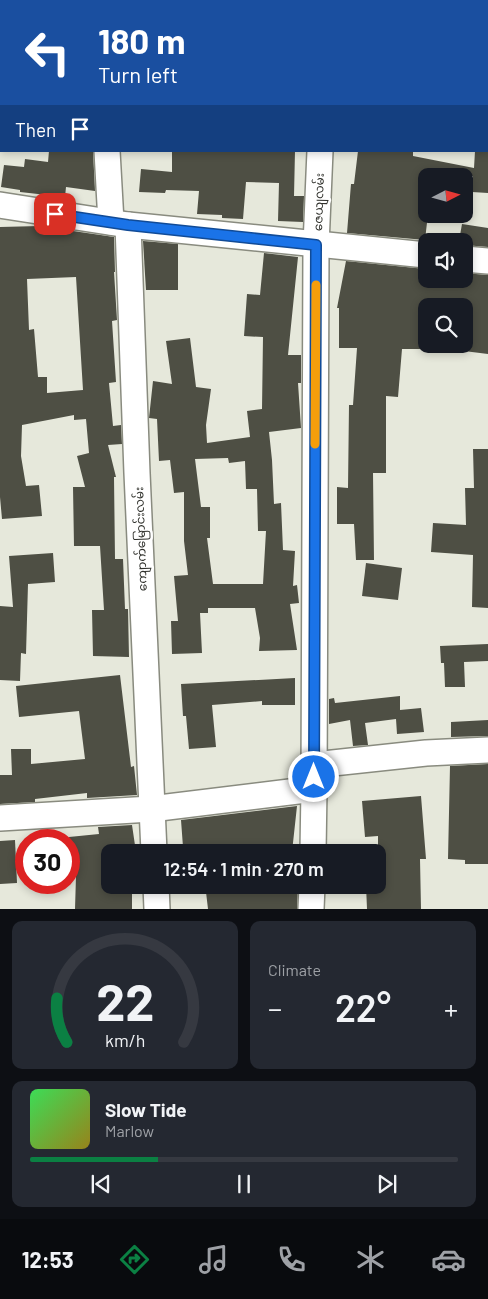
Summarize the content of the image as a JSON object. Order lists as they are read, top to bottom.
{
  "streets": {
    "street": ["ဇေယျလမ်း", "ကျောက်မြောင်းလမ်း"]
  },
  "north": "right",
  "page": {
    "turn": ["180 m", "Turn left"],
    "then": "Then",
    "limit": "30",
    "trip": "12:54 · 1 min · 270 m",
    "tile": "Climate",
    "heat": ["−", "22°", "+"],
    "song": ["Slow Tide", "Marlow"],
    "tabs": "12:53",
    "gauge": ["22", "km/h"]
  }
}
